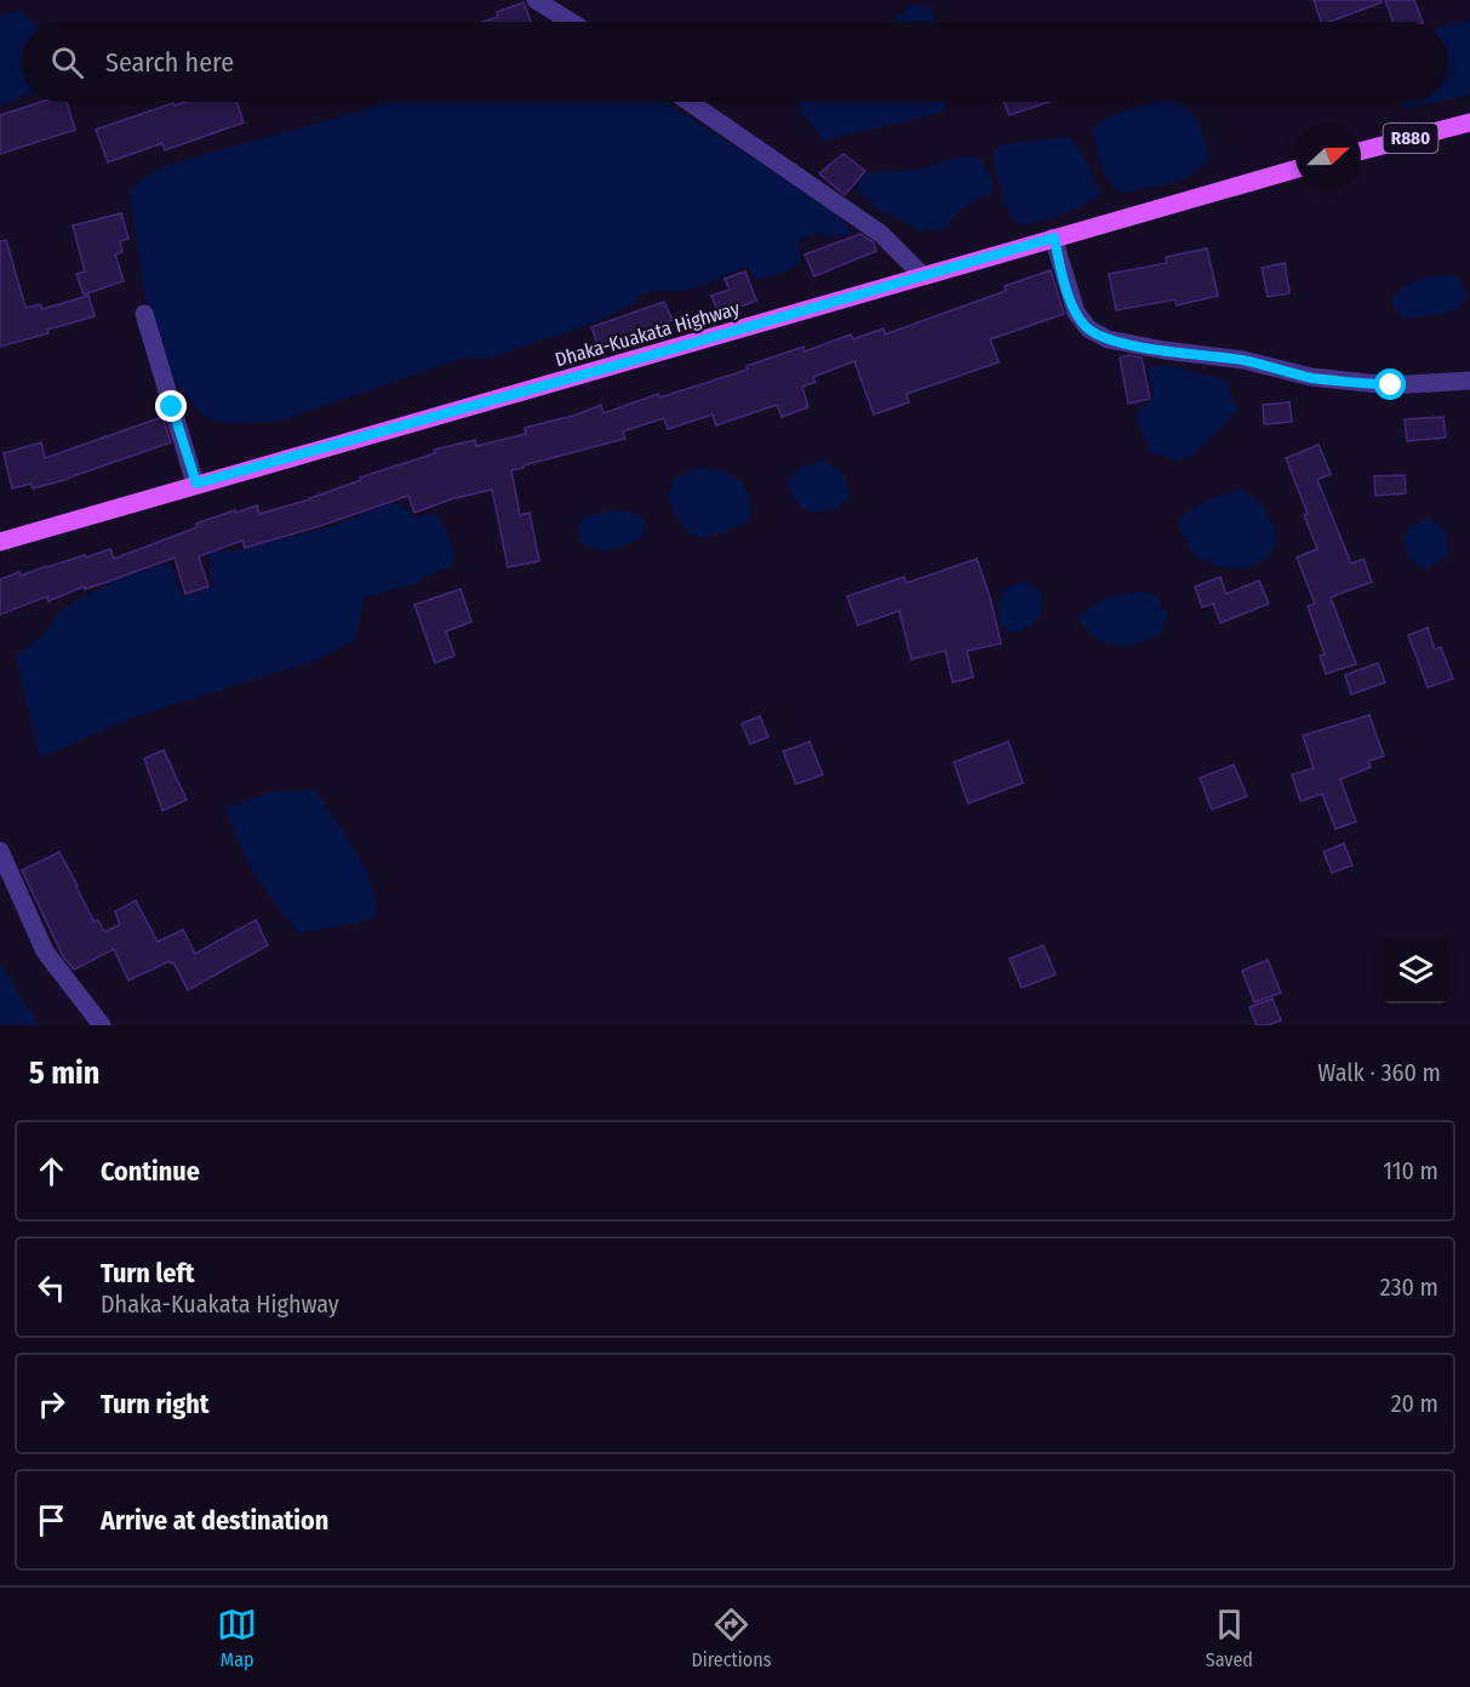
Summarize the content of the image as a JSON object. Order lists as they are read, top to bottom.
{
  "streets": {
    "main road": ["R880", "Dhaka-Kuakata Highway"]
  },
  "north": "right",
  "page": {
    "search": "Search here",
    "heading": ["5 min", "Walk · 360 m"],
    "list": [
      ["Continue", "110 m"],
      ["Turn left", "Dhaka-Kuakata Highway", "230 m"],
      ["Turn right", "20 m"],
      "Arrive at destination"
    ],
    "nav": ["Map", "Directions", "Saved"]
  }
}
